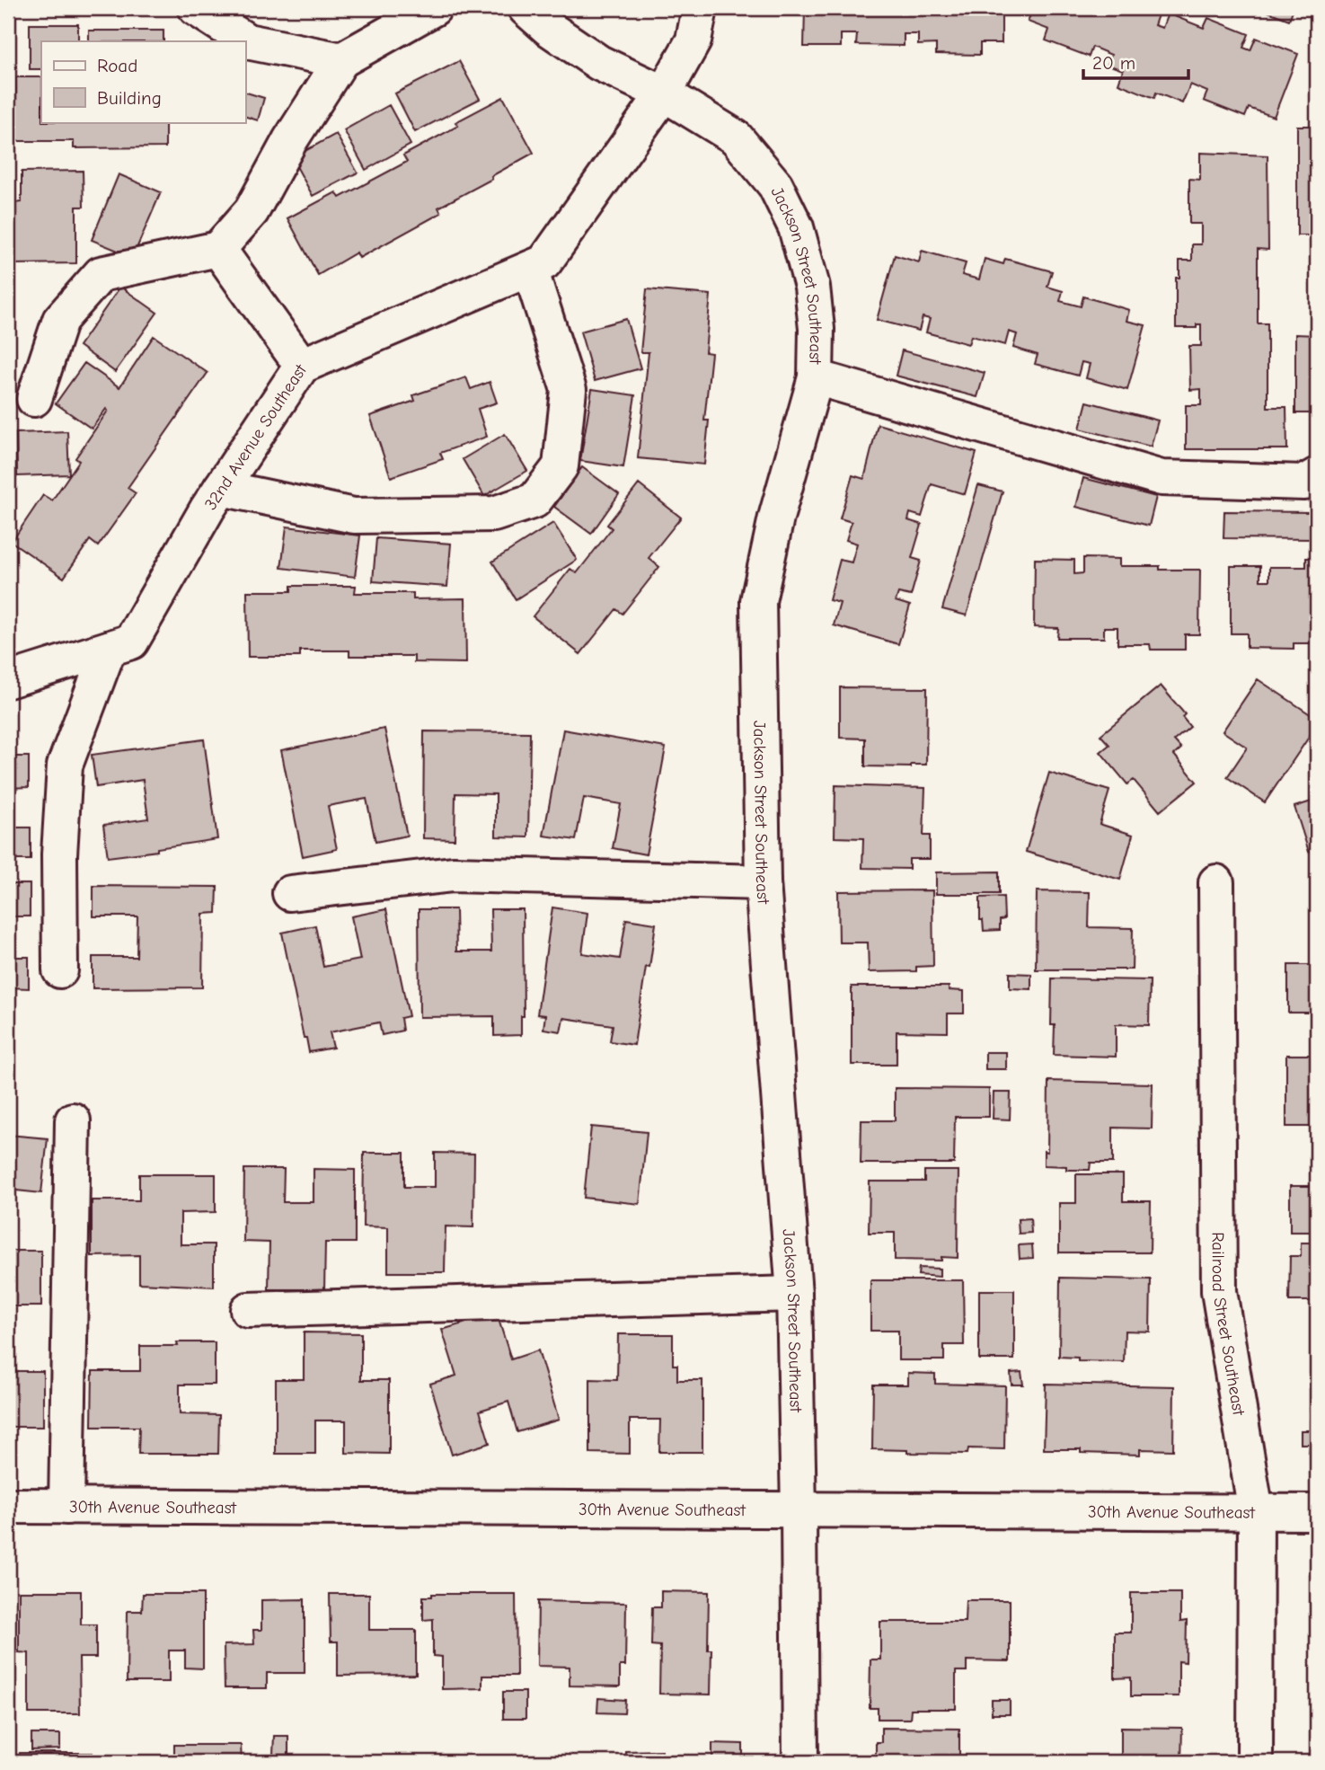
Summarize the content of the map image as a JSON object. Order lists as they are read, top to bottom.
{
  "streets": {
    "street": [
      "Jackson Street Southeast",
      "32nd Avenue Southeast",
      "Railroad Street Southeast",
      "30th Avenue Southeast"
    ]
  },
  "crossings": [
    ["Jackson Street Southeast", "32nd Avenue Southeast"],
    ["Jackson Street Southeast", "30th Avenue Southeast"],
    ["Railroad Street Southeast", "30th Avenue Southeast"]
  ],
  "legend": ["Road", "Building"],
  "scale_bar": "20 m"
}
